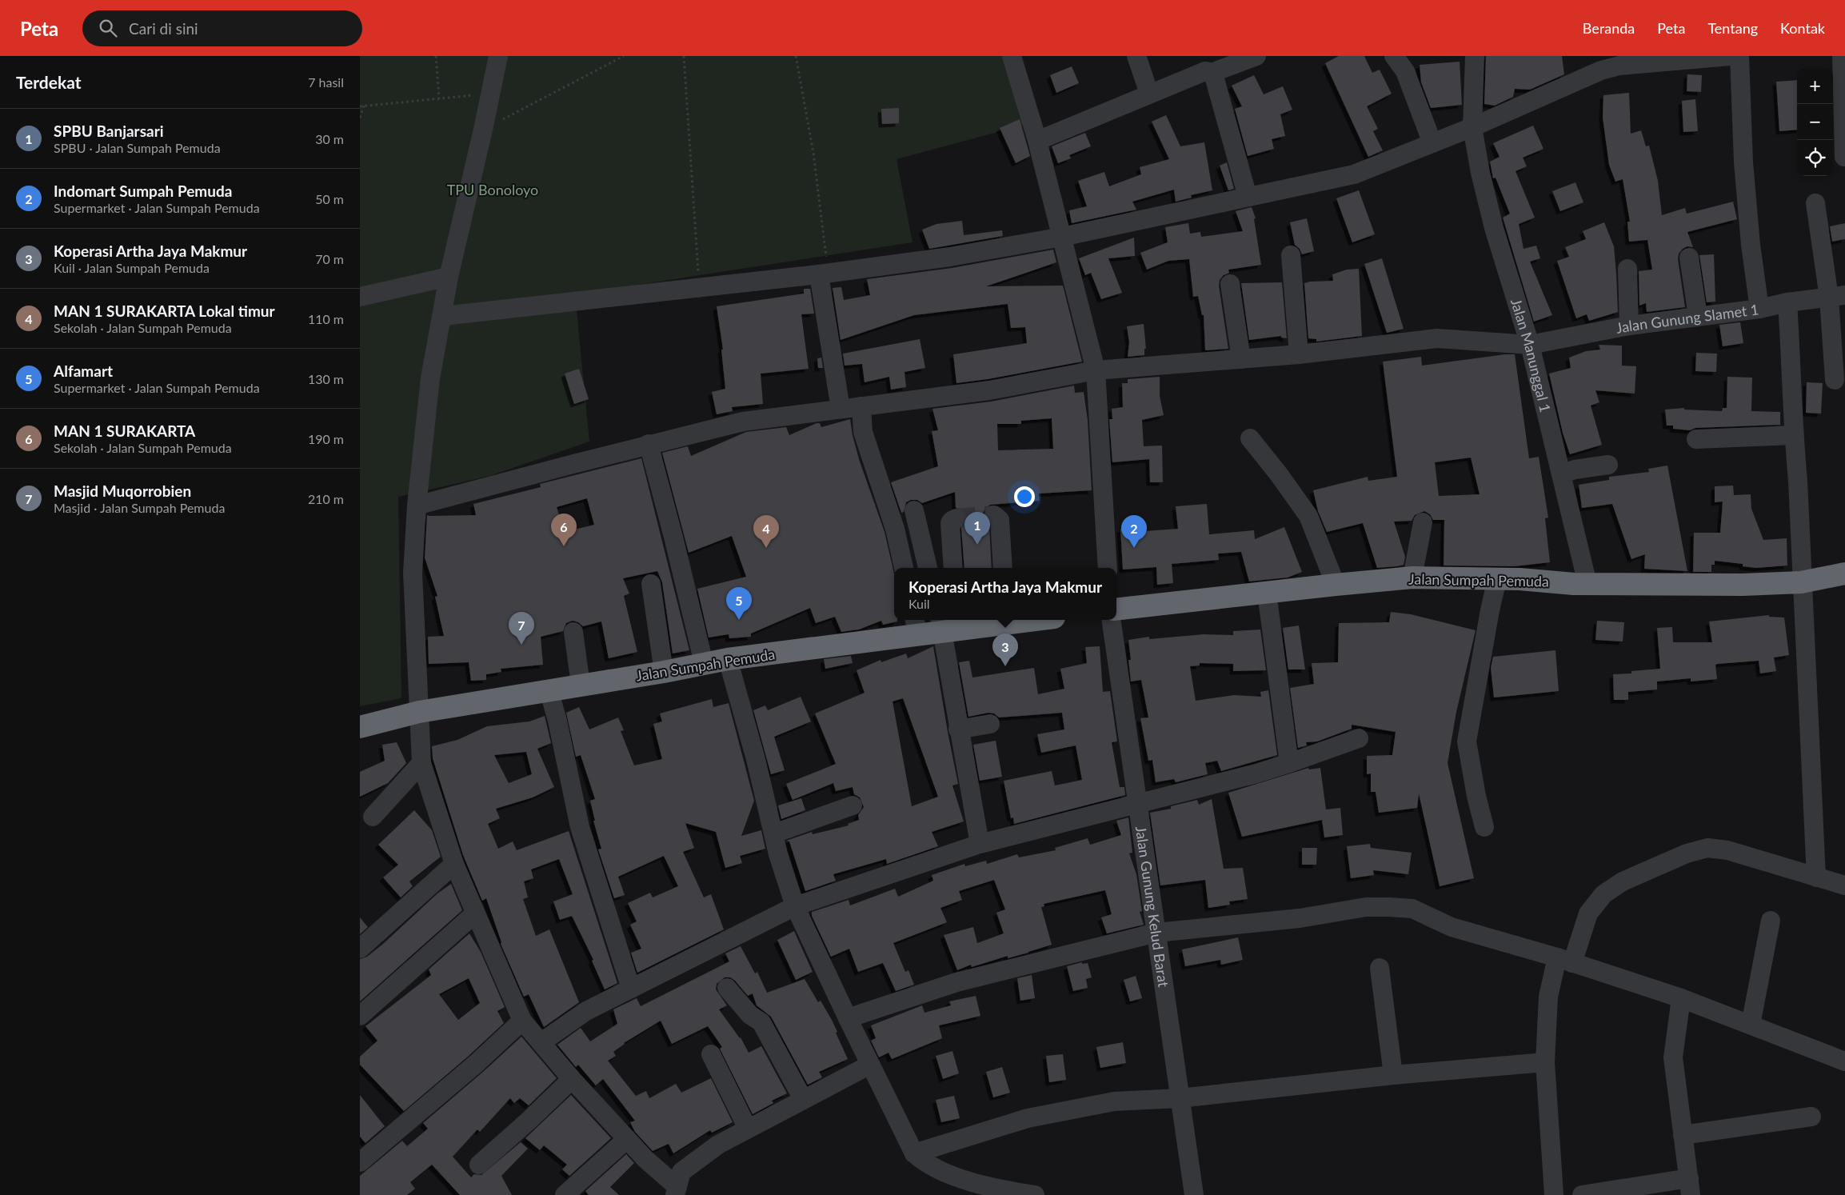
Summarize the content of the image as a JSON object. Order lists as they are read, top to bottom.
{
  "streets": {
    "highway": ["Jalan Sumpah Pemuda"],
    "street": ["Jalan Gunung Slamet 1", "Jalan Manunggal 1", "Jalan Gunung Kelud Barat"]
  },
  "crossings": [
    ["Jalan Gunung Slamet 1", "Jalan Manunggal 1"],
    ["Jalan Manunggal 1", "Jalan Sumpah Pemuda"]
  ],
  "parks": ["TPU Bonoloyo"],
  "page": {
    "header": "Peta",
    "search": "Cari di sini",
    "nav": [
      "Beranda",
      "Peta",
      "Tentang",
      "Kontak"
    ],
    "heading": ["Terdekat", "7 hasil"],
    "map_buttons": ["+", "−"],
    "list": [
      {
        "mark": "1",
        "name": "SPBU Banjarsari",
        "note": "SPBU · Jalan Sumpah Pemuda",
        "value": "30 m"
      },
      {
        "mark": "2",
        "name": "Indomart Sumpah Pemuda",
        "note": "Supermarket · Jalan Sumpah Pemuda",
        "value": "50 m"
      },
      {
        "mark": "3",
        "name": "Koperasi Artha Jaya Makmur",
        "note": "Kuil · Jalan Sumpah Pemuda",
        "value": "70 m"
      },
      {
        "mark": "4",
        "name": "MAN 1 SURAKARTA Lokal timur",
        "note": "Sekolah · Jalan Sumpah Pemuda",
        "value": "110 m"
      },
      {
        "mark": "5",
        "name": "Alfamart",
        "note": "Supermarket · Jalan Sumpah Pemuda",
        "value": "130 m"
      },
      {
        "mark": "6",
        "name": "MAN 1 SURAKARTA",
        "note": "Sekolah · Jalan Sumpah Pemuda",
        "value": "190 m"
      },
      {
        "mark": "7",
        "name": "Masjid Muqorrobien",
        "note": "Masjid · Jalan Sumpah Pemuda",
        "value": "210 m"
      }
    ],
    "pins": [
      "1",
      "6",
      "2",
      "4",
      "5",
      "7",
      "3"
    ],
    "popup": ["Koperasi Artha Jaya Makmur", "Kuil"]
  }
}
